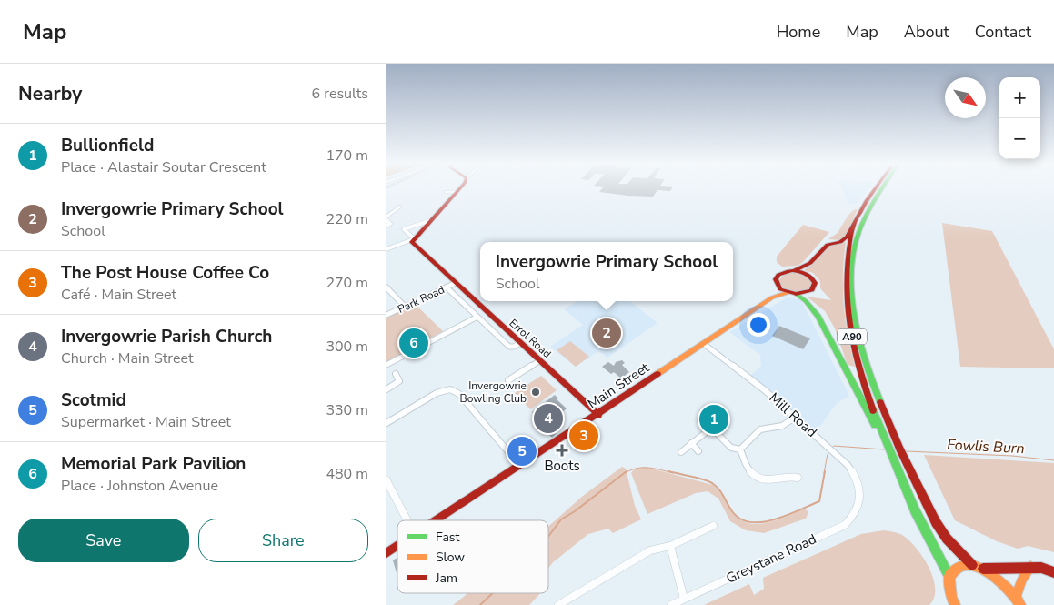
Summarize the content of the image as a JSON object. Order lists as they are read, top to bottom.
{
  "streets": {
    "main road": ["A90", "Errol Road", "Main Street"],
    "street": ["Park Road", "Mill Road", "Greystane Road"]
  },
  "crossings": [
    ["Park Road", "Errol Road"],
    ["Errol Road", "Main Street"],
    ["Main Street", "Mill Road"],
    ["Mill Road", "Greystane Road"]
  ],
  "water": ["Fowlis Burn"],
  "places": {
    "other": ["Invergowrie Bowling Club"],
    "health": ["Boots"]
  },
  "legend": ["Fast", "Slow", "Jam"],
  "north": "bottom right",
  "page": {
    "header": "Map",
    "nav": [
      "Home",
      "Map",
      "About",
      "Contact"
    ],
    "heading": ["Nearby", "6 results"],
    "map_buttons": ["+", "−"],
    "list": [
      {
        "mark": "1",
        "name": "Bullionfield",
        "note": "Place · Alastair Soutar Crescent",
        "value": "170 m"
      },
      {
        "mark": "2",
        "name": "Invergowrie Primary School",
        "note": "School",
        "value": "220 m"
      },
      {
        "mark": "3",
        "name": "The Post House Coffee Co",
        "note": "Café · Main Street",
        "value": "270 m"
      },
      {
        "mark": "4",
        "name": "Invergowrie Parish Church",
        "note": "Church · Main Street",
        "value": "300 m"
      },
      {
        "mark": "5",
        "name": "Scotmid",
        "note": "Supermarket · Main Street",
        "value": "330 m"
      },
      {
        "mark": "6",
        "name": "Memorial Park Pavilion",
        "note": "Place · Johnston Avenue",
        "value": "480 m"
      }
    ],
    "popup": ["Invergowrie Primary School", "School"],
    "pins": [
      "2",
      "6",
      "4",
      "1",
      "3",
      "5"
    ],
    "buttons": ["Save", "Share"]
  }
}
